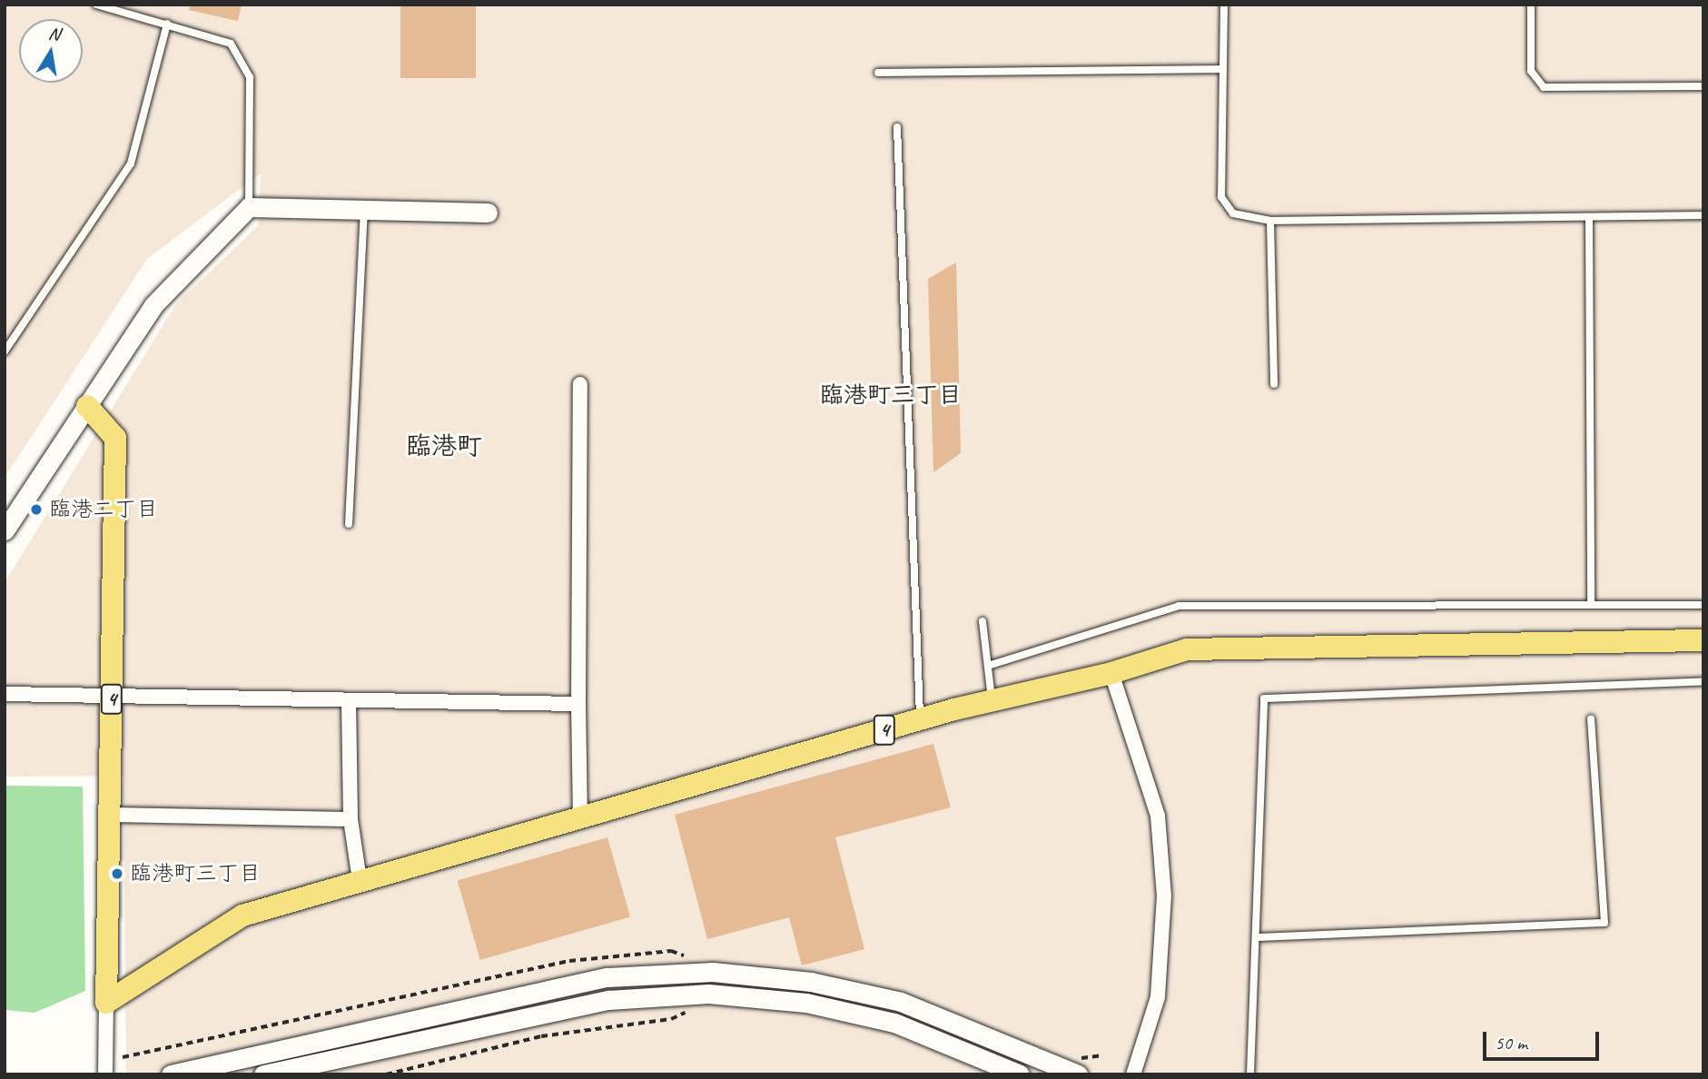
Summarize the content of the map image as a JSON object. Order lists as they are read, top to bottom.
{
  "streets": {
    "main road": ["4"]
  },
  "districts": ["臨港町三丁目", "臨港町"],
  "places": ["臨港二丁目", "臨港町三丁目"],
  "scale_bar": "50 m",
  "north": "top"
}
